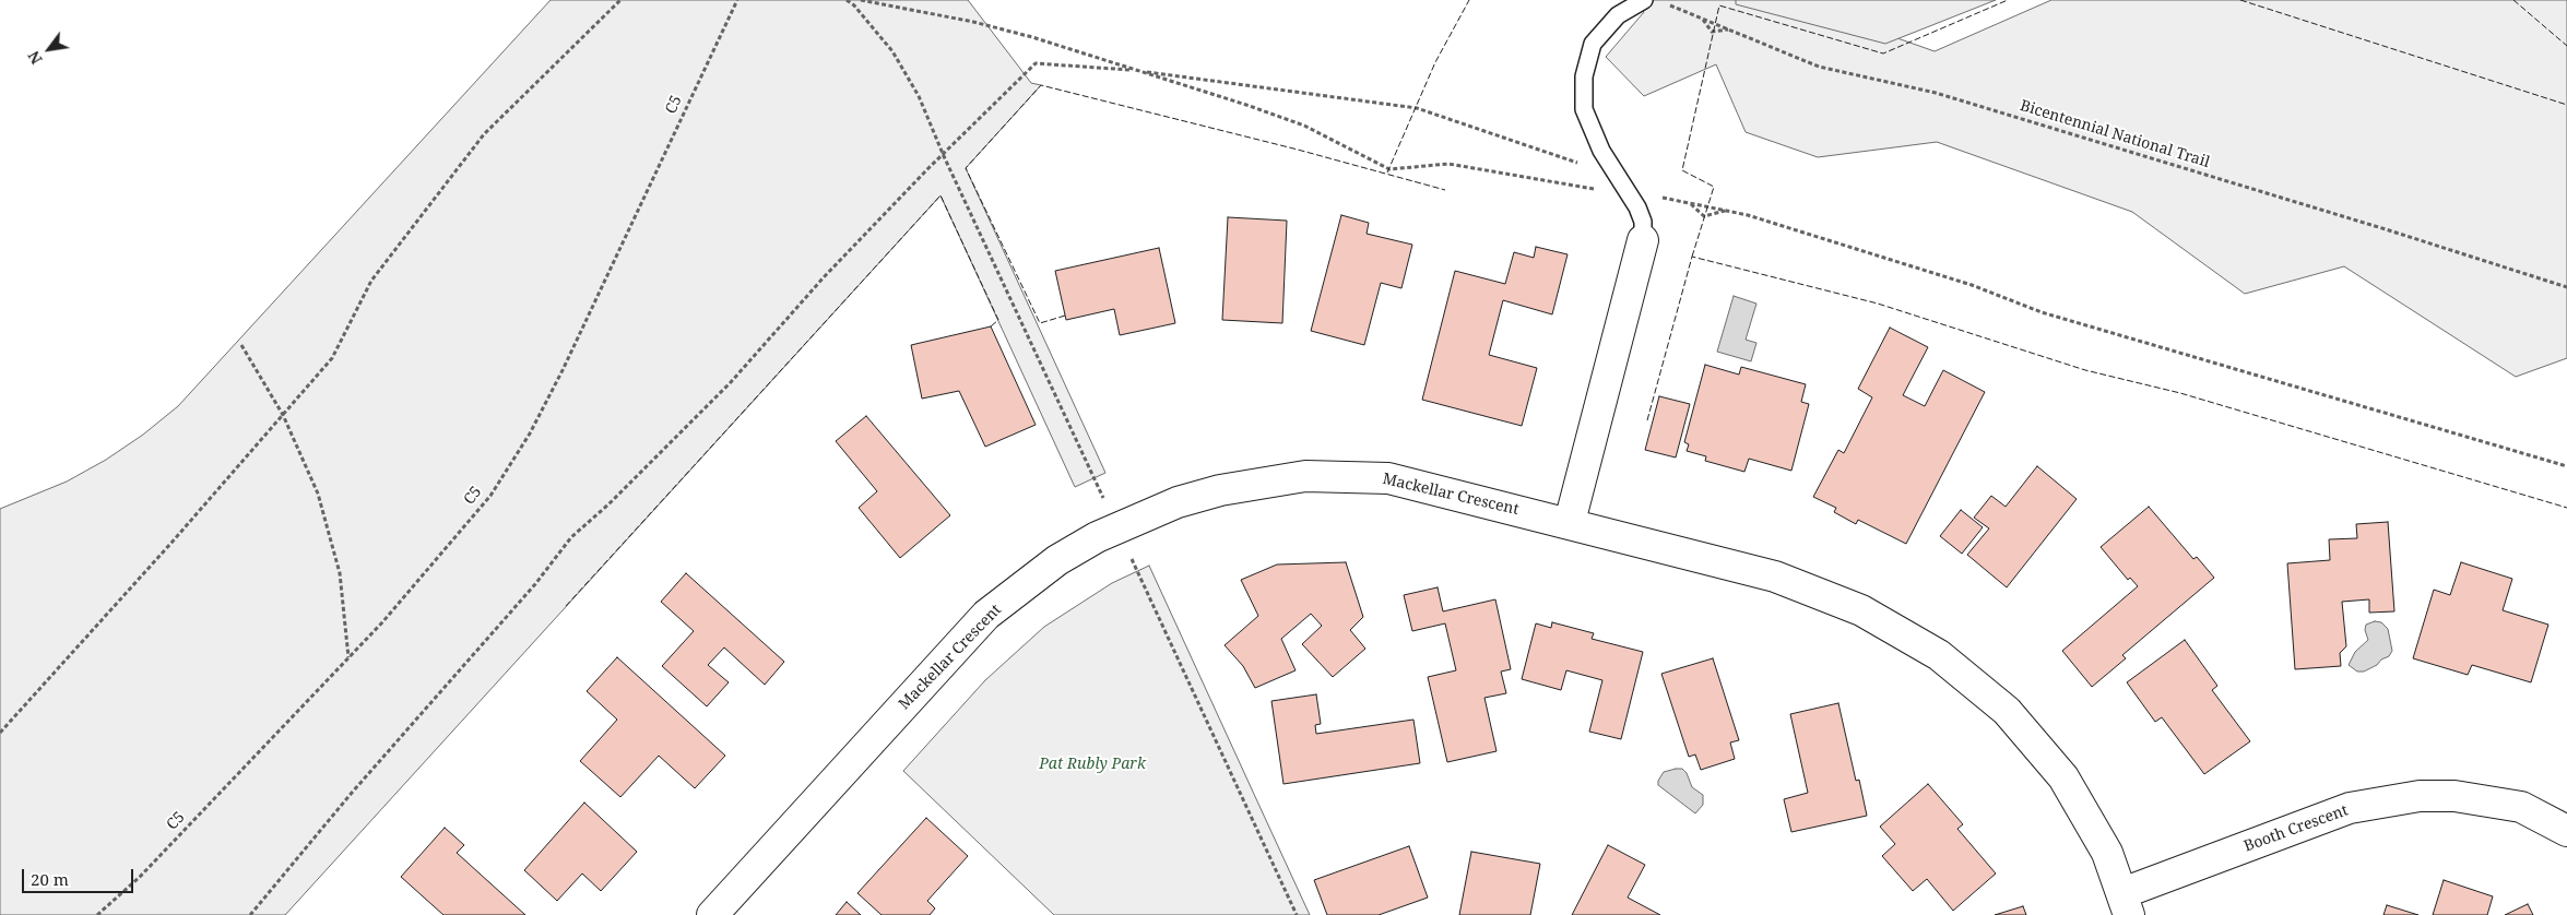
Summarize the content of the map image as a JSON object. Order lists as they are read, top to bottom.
{
  "streets": {
    "street": ["Mackellar Crescent", "Booth Crescent"],
    "path": ["C5", "Bicentennial National Trail"]
  },
  "crossings": [
    ["Mackellar Crescent", "Booth Crescent"]
  ],
  "parks": ["Pat Rubly Park"],
  "scale_bar": "20 m",
  "north": "bottom left"
}
